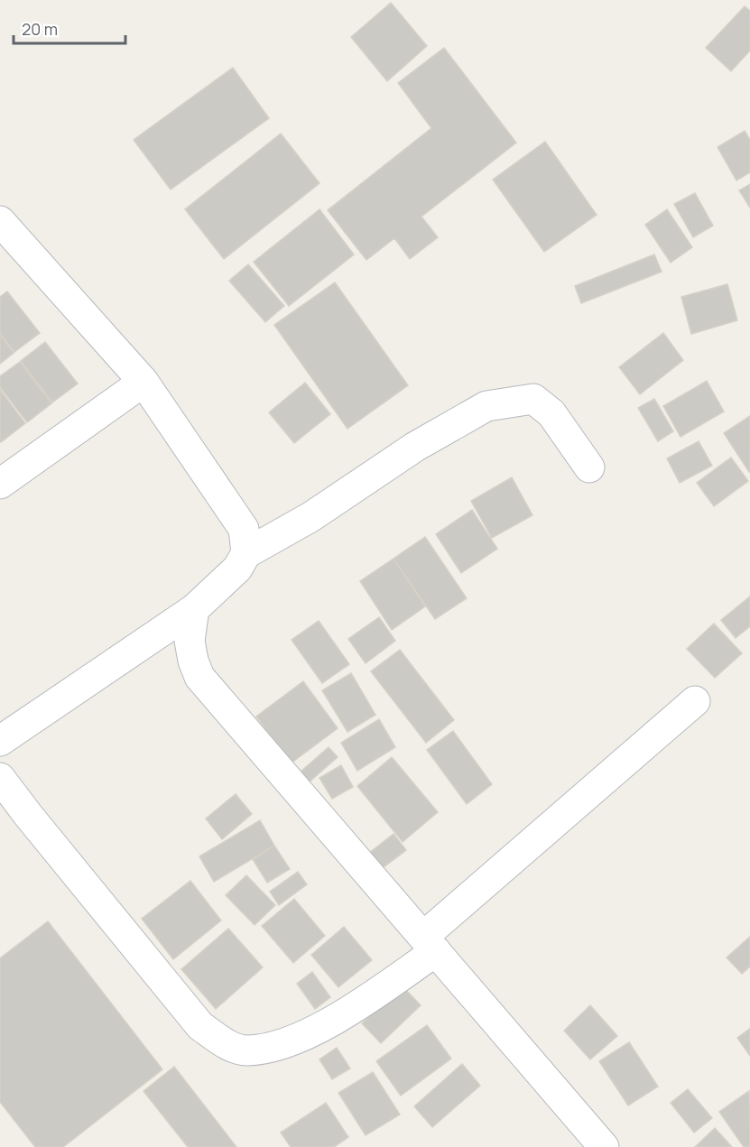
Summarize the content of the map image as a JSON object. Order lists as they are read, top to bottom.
{
  "scale_bar": "20 m"
}
